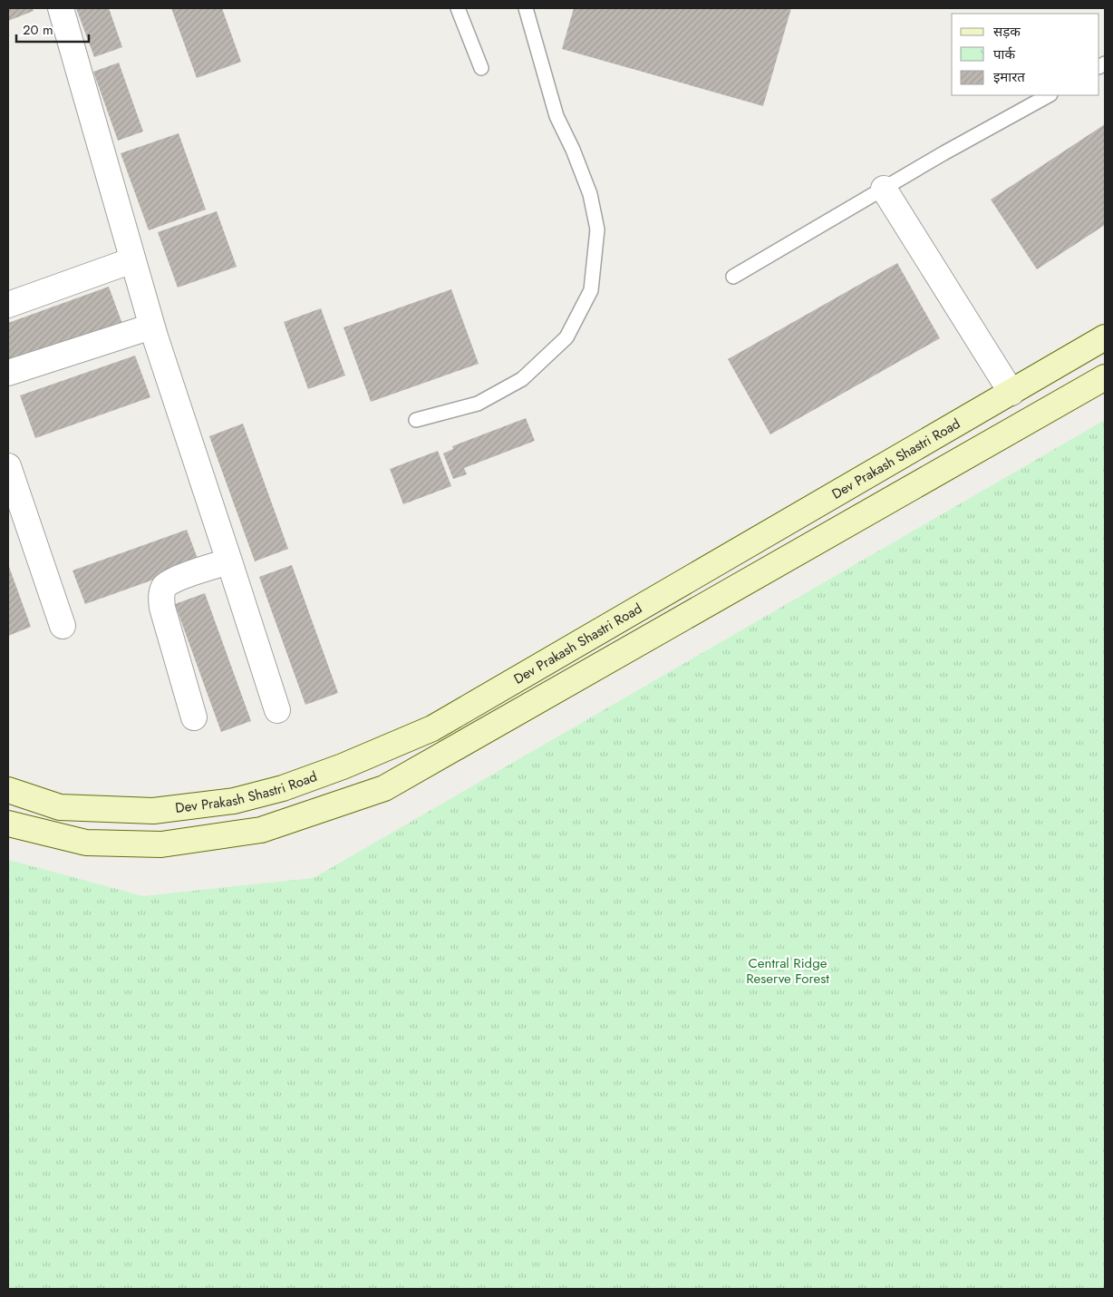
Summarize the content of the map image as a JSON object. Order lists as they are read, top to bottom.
{
  "streets": {
    "street": ["Dev Prakash Shastri Road"]
  },
  "parks": ["Central Ridge Reserve Forest"],
  "legend": ["सड़क", "पार्क", "इमारत"],
  "scale_bar": "20 m"
}
